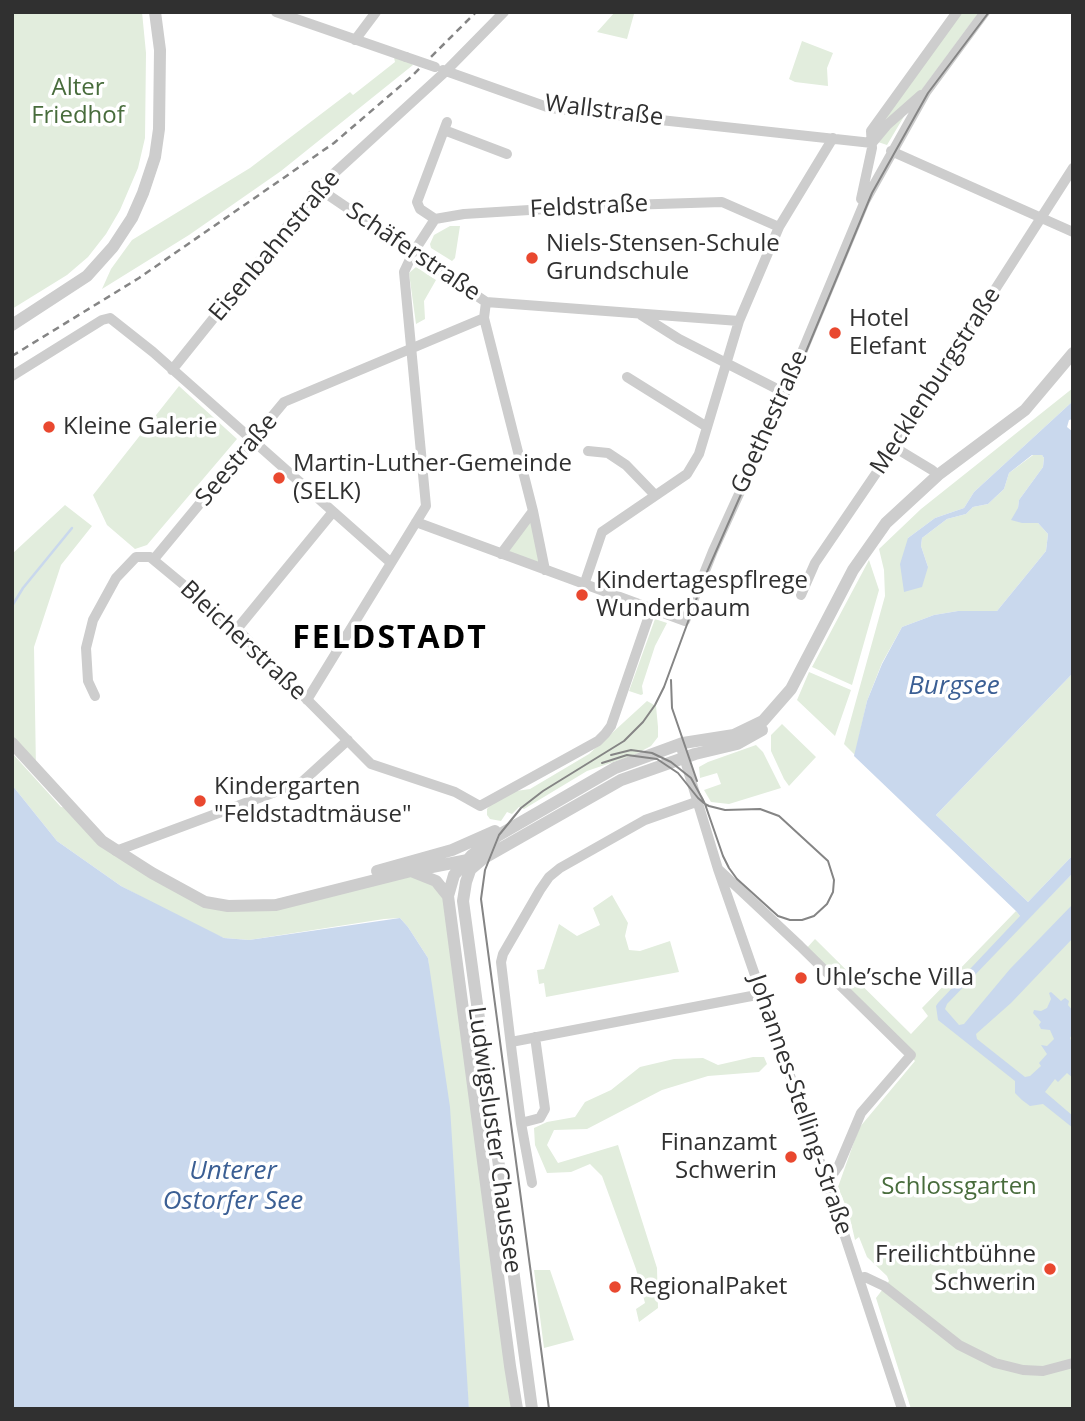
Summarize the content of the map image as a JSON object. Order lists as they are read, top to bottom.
{
  "streets": {
    "street": [
      "Wallstraße",
      "Feldstraße",
      "Eisenbahnstraße",
      "Schäferstraße",
      "Mecklenburgstraße",
      "Goethestraße",
      "Seestraße",
      "Bleicherstraße",
      "Johannes-Stelling-Straße",
      "Ludwigsluster Chaussee"
    ]
  },
  "crossings": [
    ["Wallstraße", "Eisenbahnstraße"],
    ["Wallstraße", "Goethestraße"],
    ["Eisenbahnstraße", "Schäferstraße"],
    ["Schäferstraße", "Goethestraße"],
    ["Goethestraße", "Bleicherstraße"],
    ["Seestraße", "Bleicherstraße"]
  ],
  "districts": ["FELDSTADT"],
  "water": ["Burgsee", "Unterer Ostorfer See"],
  "parks": ["Alter Friedhof", "Schlossgarten"],
  "places": [
    "Niels-Stensen-Schule Grundschule",
    "Hotel Elefant",
    "Kleine Galerie",
    "Martin-Luther-Gemeinde (SELK)",
    "Kindertagespflrege Wunderbaum",
    "Kindergarten \"Feldstadtmäuse\"",
    "Uhle’sche Villa",
    "Finanzamt Schwerin",
    "Freilichtbühne Schwerin",
    "RegionalPaket"
  ]
}
